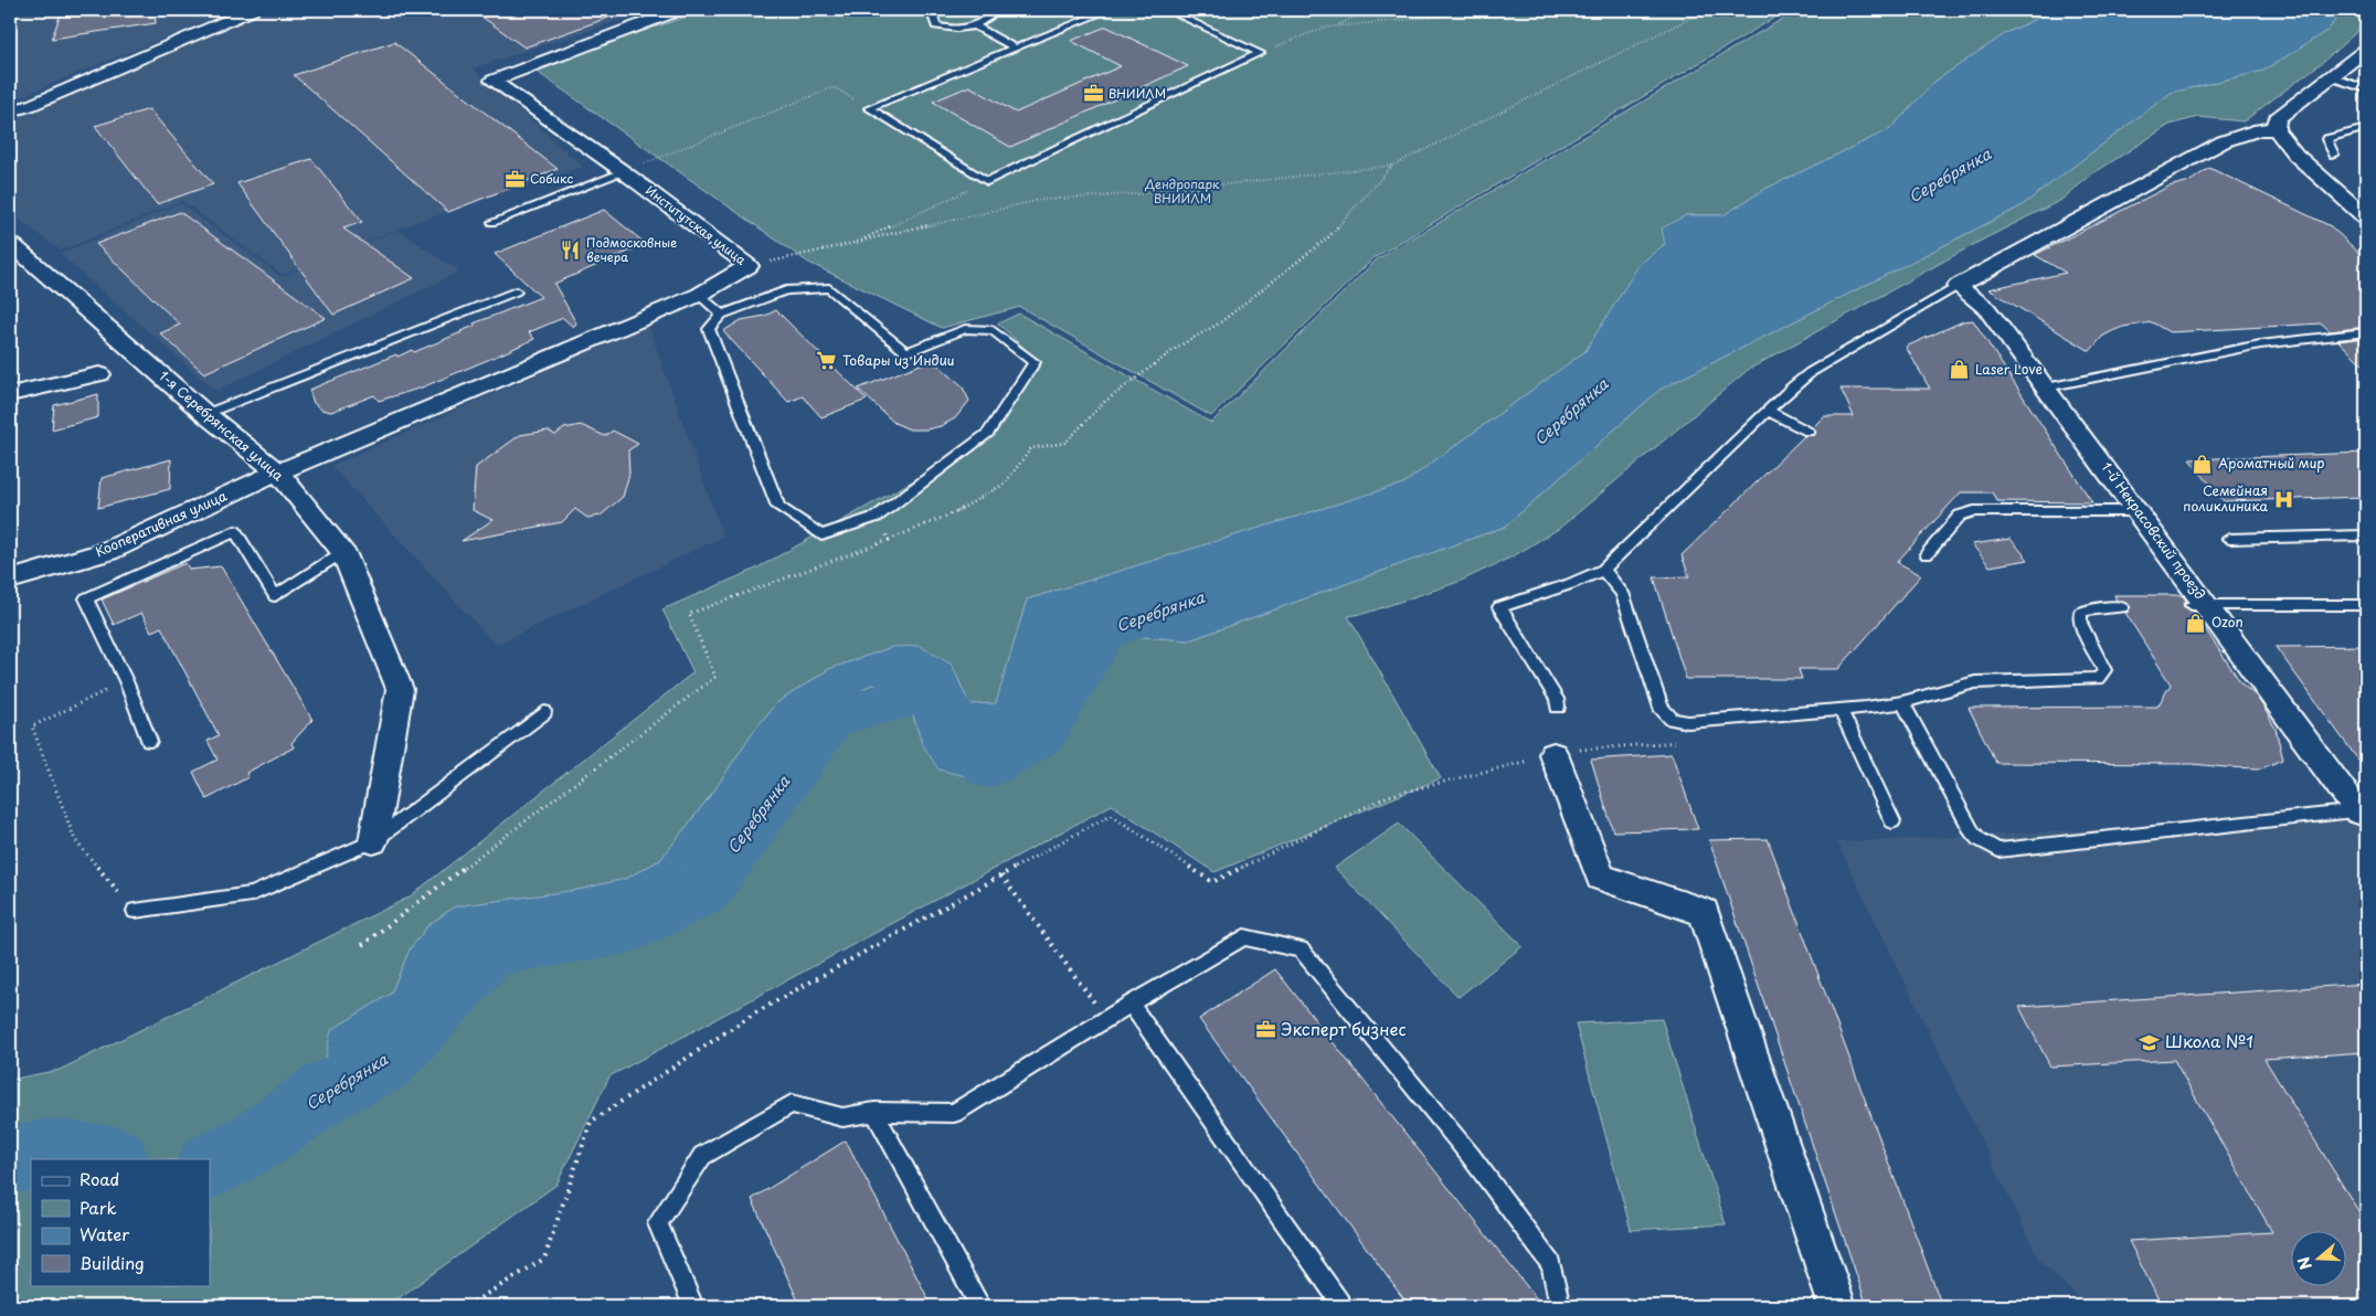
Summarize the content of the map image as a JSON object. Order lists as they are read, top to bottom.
{
  "streets": {
    "street": [
      "Институтская улица",
      "1-я Серебрянская улица",
      "Кооперативная улица",
      "1-й Некрасовский проезд"
    ]
  },
  "crossings": [
    ["Институтская улица", "1-я Серебрянская улица"],
    ["Институтская улица", "Кооперативная улица"],
    ["1-я Серебрянская улица", "Кооперативная улица"]
  ],
  "water": ["Серебрянка"],
  "parks": ["Дендропарк ВНИИЛМ"],
  "places": {
    "office": ["ВНИИЛМ", "Собикс", "Эксперт бизнес"],
    "restaurant": ["Подмосковные вечера"],
    "supermarket": ["Товары из Индии"],
    "shop": ["Laser Love", "Ароматный мир", "Ozon"],
    "hospital": ["Семейная поликлиника"],
    "school or university": ["Школа №1"]
  },
  "legend": [
    "Road",
    "Park",
    "Water",
    "Building"
  ],
  "north": "left"
}
